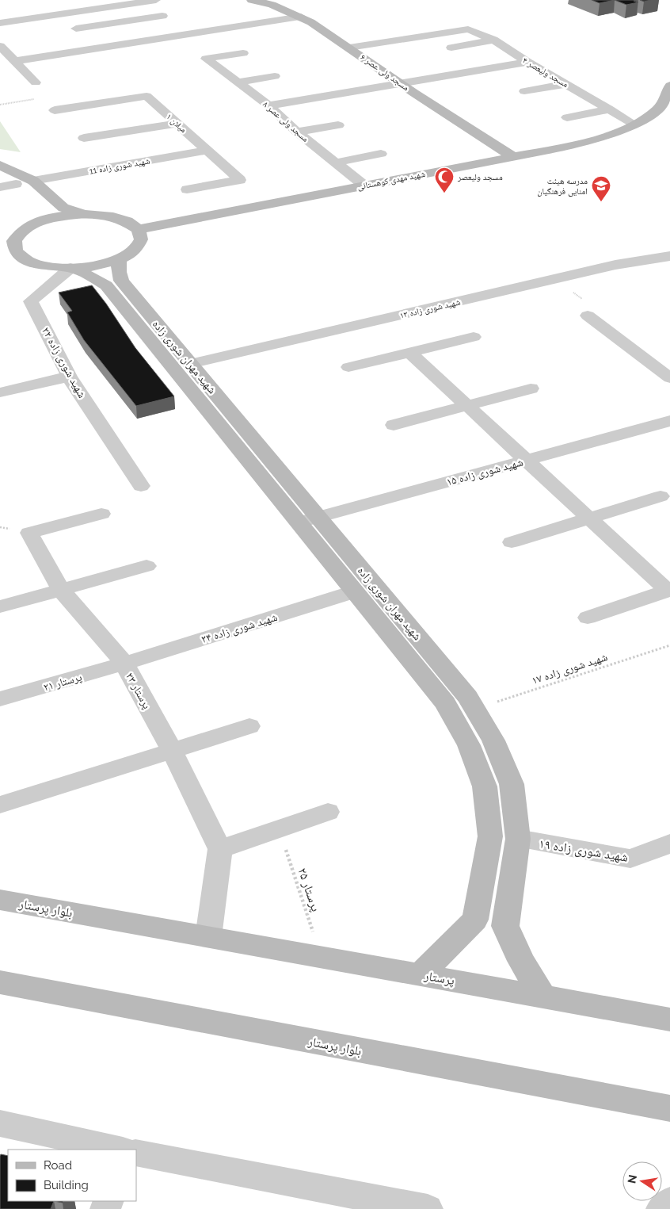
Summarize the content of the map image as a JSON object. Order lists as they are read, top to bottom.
{
  "streets": {
    "street": [
      "مسجد ولی عصر ۶",
      "مسجد ولیعصر ۴",
      "مسجد ولی عصر ۸",
      "میلان ۱",
      "شهید شوری زاده 11",
      "شهید مهدی کوهستانی",
      "شهید شوری زاده ۱۳",
      "شهید مهران شوری زاده",
      "شهید شوری زاده ۲۲",
      "شهید شوری زاده ۱۵",
      "شهید شوری زاده ۲۴",
      "پرستار ۲۱",
      "پرستار ۲۳",
      "شهید شوری زاده ۱۹",
      "بلوار پرستار",
      "پرستار"
    ],
    "path": ["شهید شوری زاده ۱۷", "پرستار ۲۵"]
  },
  "crossings": [
    ["مسجد ولی عصر ۶", "مسجد ولیعصر ۴"],
    ["مسجد ولی عصر ۶", "شهید مهدی کوهستانی"],
    ["مسجد ولیعصر ۴", "شهید مهدی کوهستانی"],
    ["مسجد ولی عصر ۸", "شهید مهدی کوهستانی"],
    ["میلان ۱", "شهید شوری زاده 11"],
    ["شهید شوری زاده ۱۳", "شهید مهران شوری زاده"],
    ["شهید مهران شوری زاده", "شهید شوری زاده ۲۲"],
    ["شهید مهران شوری زاده", "شهید شوری زاده ۱۵"],
    ["شهید مهران شوری زاده", "شهید شوری زاده ۲۴"],
    ["شهید مهران شوری زاده", "شهید شوری زاده ۱۷"],
    ["شهید مهران شوری زاده", "شهید شوری زاده ۱۹"],
    ["شهید مهران شوری زاده", "پرستار"],
    ["شهید شوری زاده ۲۴", "پرستار ۲۱"],
    ["شهید شوری زاده ۲۴", "پرستار ۲۳"],
    ["پرستار ۲۱", "پرستار ۲۳"],
    ["پرستار ۲۵", "پرستار"],
    ["بلوار پرستار", "پرستار"]
  ],
  "places": {
    "mosque": ["مسجد ولیعصر"],
    "school or university": ["مدرسه هیئت امنایی فرهنگیان"]
  },
  "legend": ["Road", "Building"],
  "north": "left"
}
